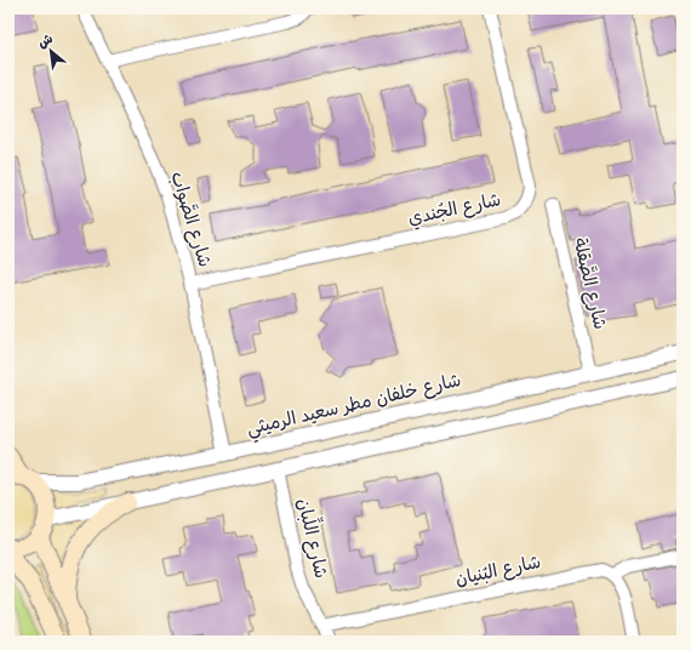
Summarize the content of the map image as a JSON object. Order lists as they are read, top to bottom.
{
  "streets": {
    "street": [
      "شارع الجُندي",
      "شارع الصَّواب",
      "شارع الصَّقلة",
      "شارع خلفان مطر سعيد الرميثي",
      "شارع اللِّبان",
      "شارع البُنيان"
    ]
  },
  "crossings": [
    ["شارع الجُندي", "شارع الصَّواب"],
    ["شارع الصَّواب", "شارع خلفان مطر سعيد الرميثي"],
    ["شارع الصَّقلة", "شارع خلفان مطر سعيد الرميثي"],
    ["شارع اللِّبان", "شارع البُنيان"]
  ],
  "north": "top left"
}
